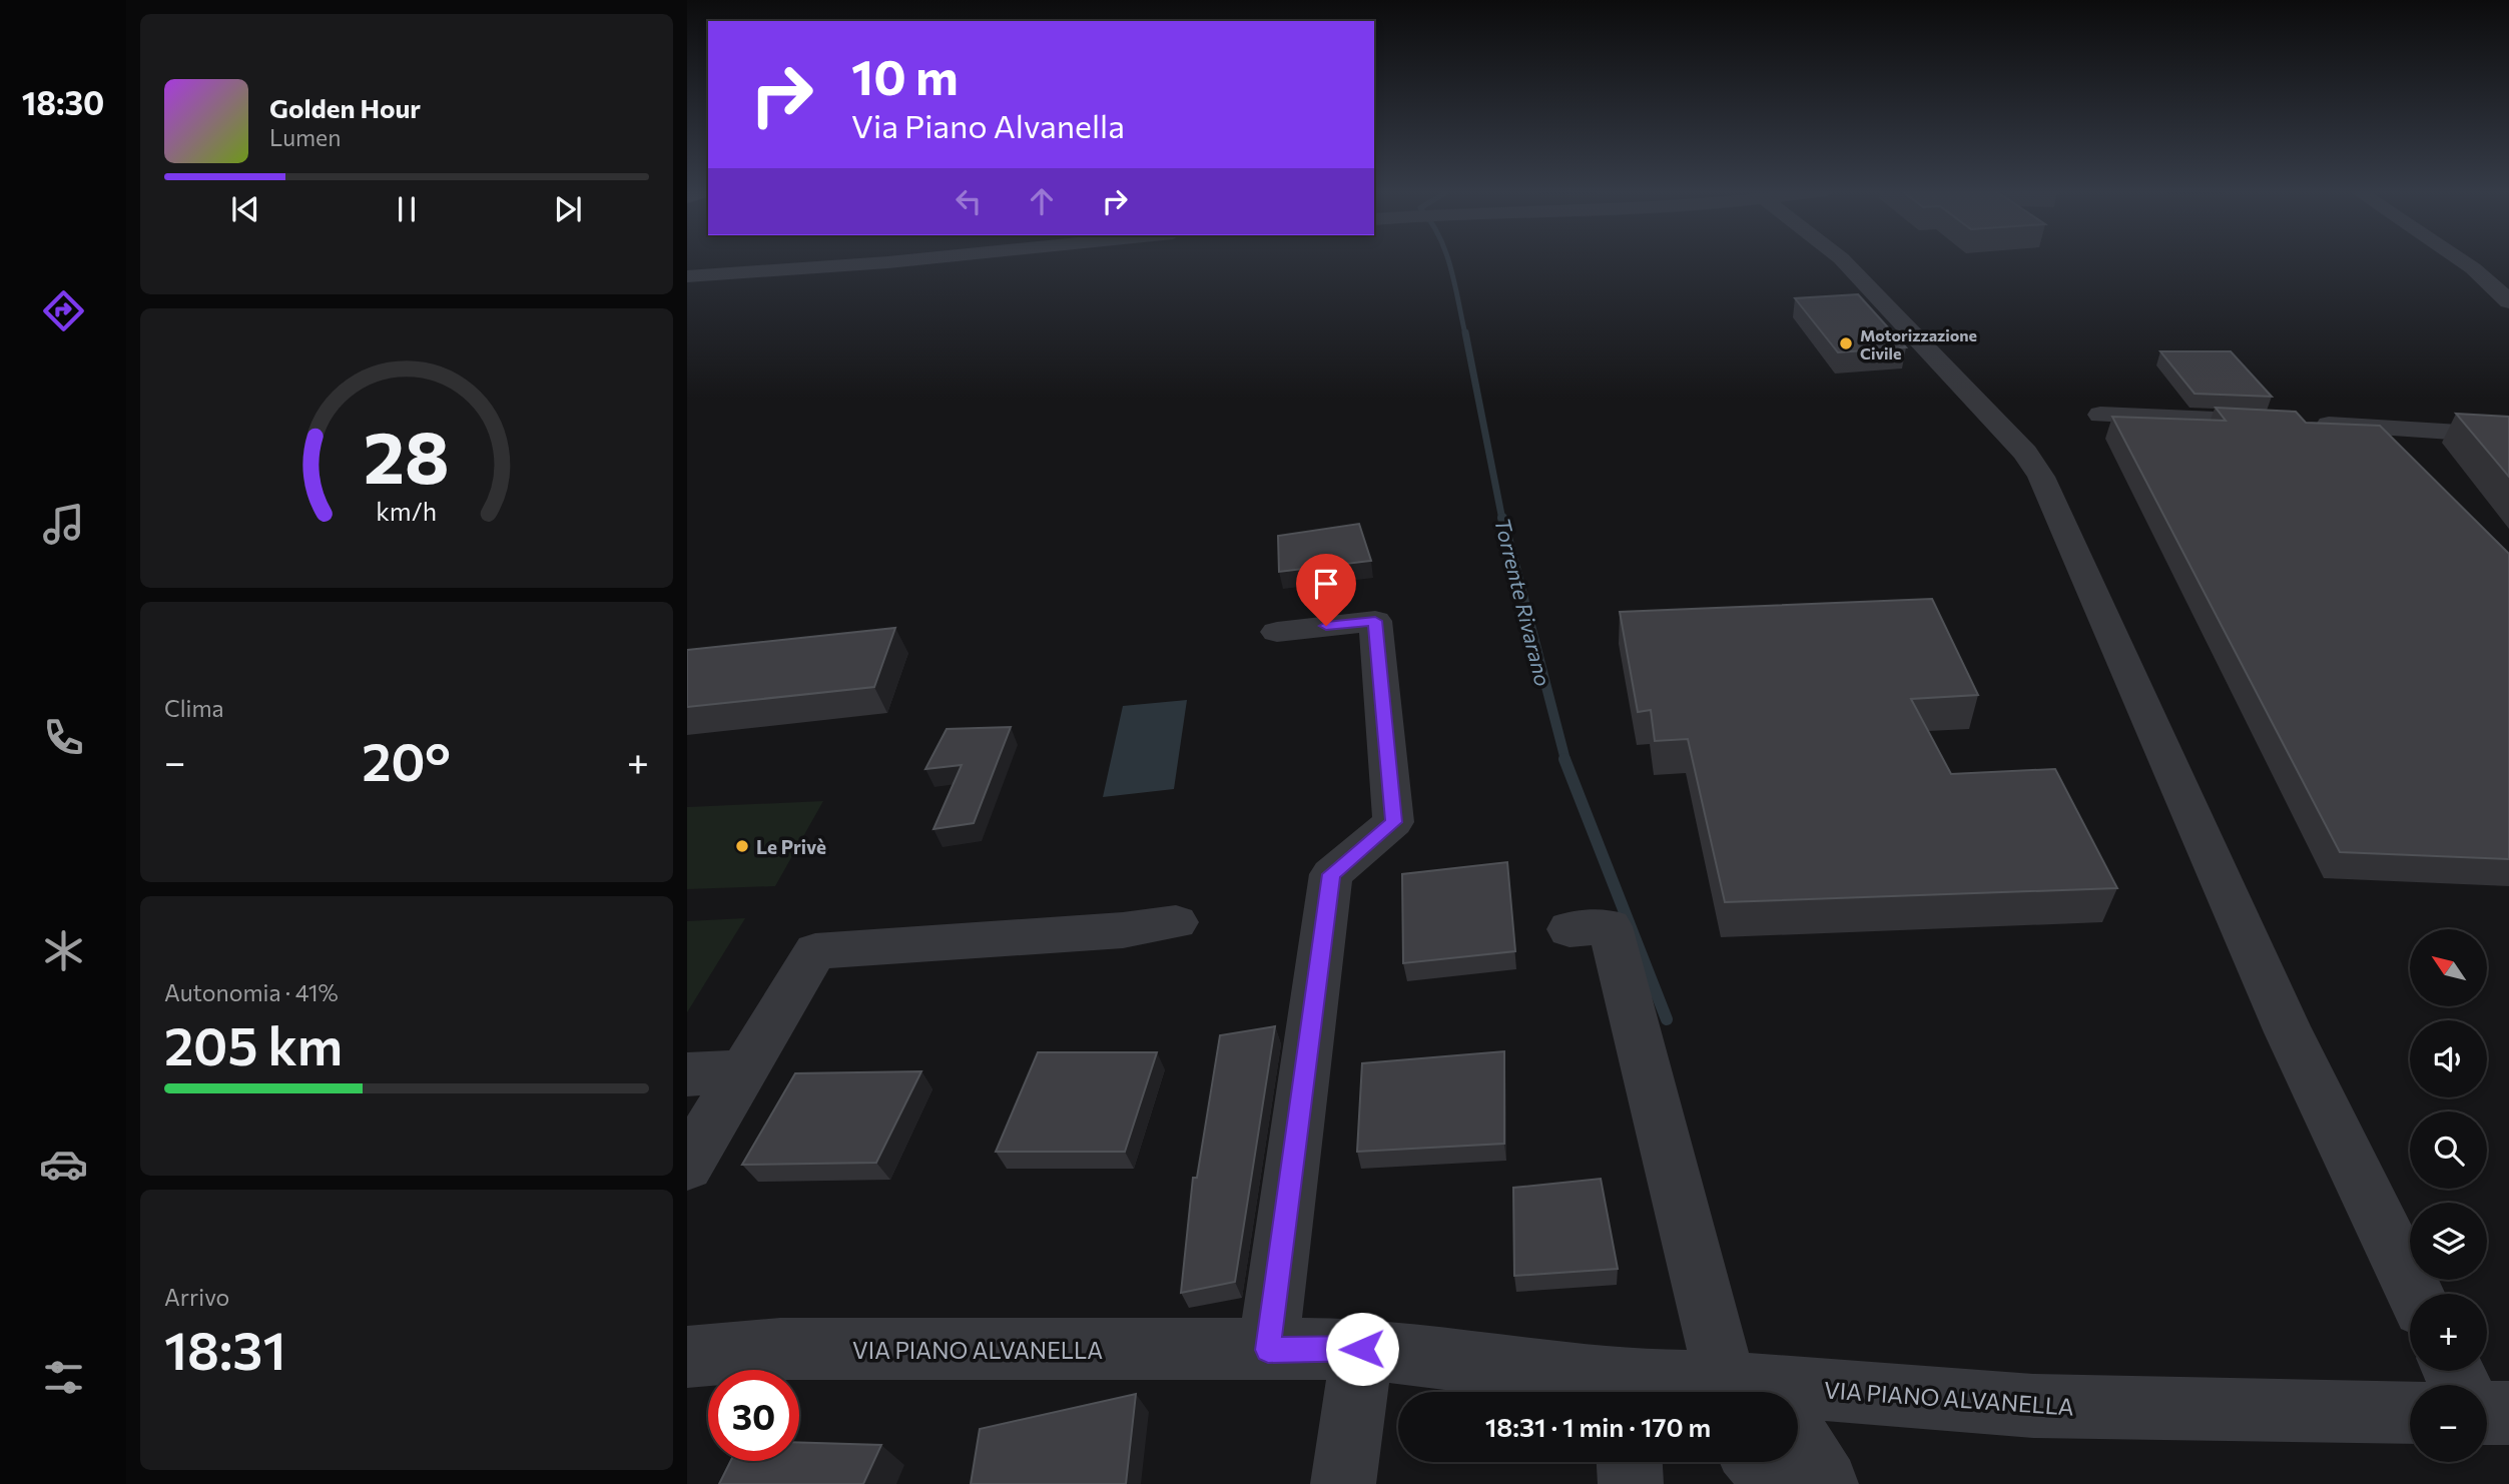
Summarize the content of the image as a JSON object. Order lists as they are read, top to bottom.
{
  "streets": {
    "street": ["VIA PIANO ALVANELLA"]
  },
  "water": ["Torrente Rivarano"],
  "places": ["Motorizzazione Civile", "Le Privè"],
  "north": "top left",
  "page": {
    "tabs": "18:30",
    "turn": ["10 m", "Via Piano Alvanella"],
    "song": ["Golden Hour", "Lumen"],
    "tile": [
      "Clima",
      ["Autonomia · 41%", "205 km"],
      ["Arrivo", "18:31"]
    ],
    "heat": ["−", "20°", "+"],
    "map_buttons": ["+", "−"],
    "limit": "30",
    "trip": "18:31 · 1 min · 170 m",
    "gauge": ["28", "km/h"]
  }
}
